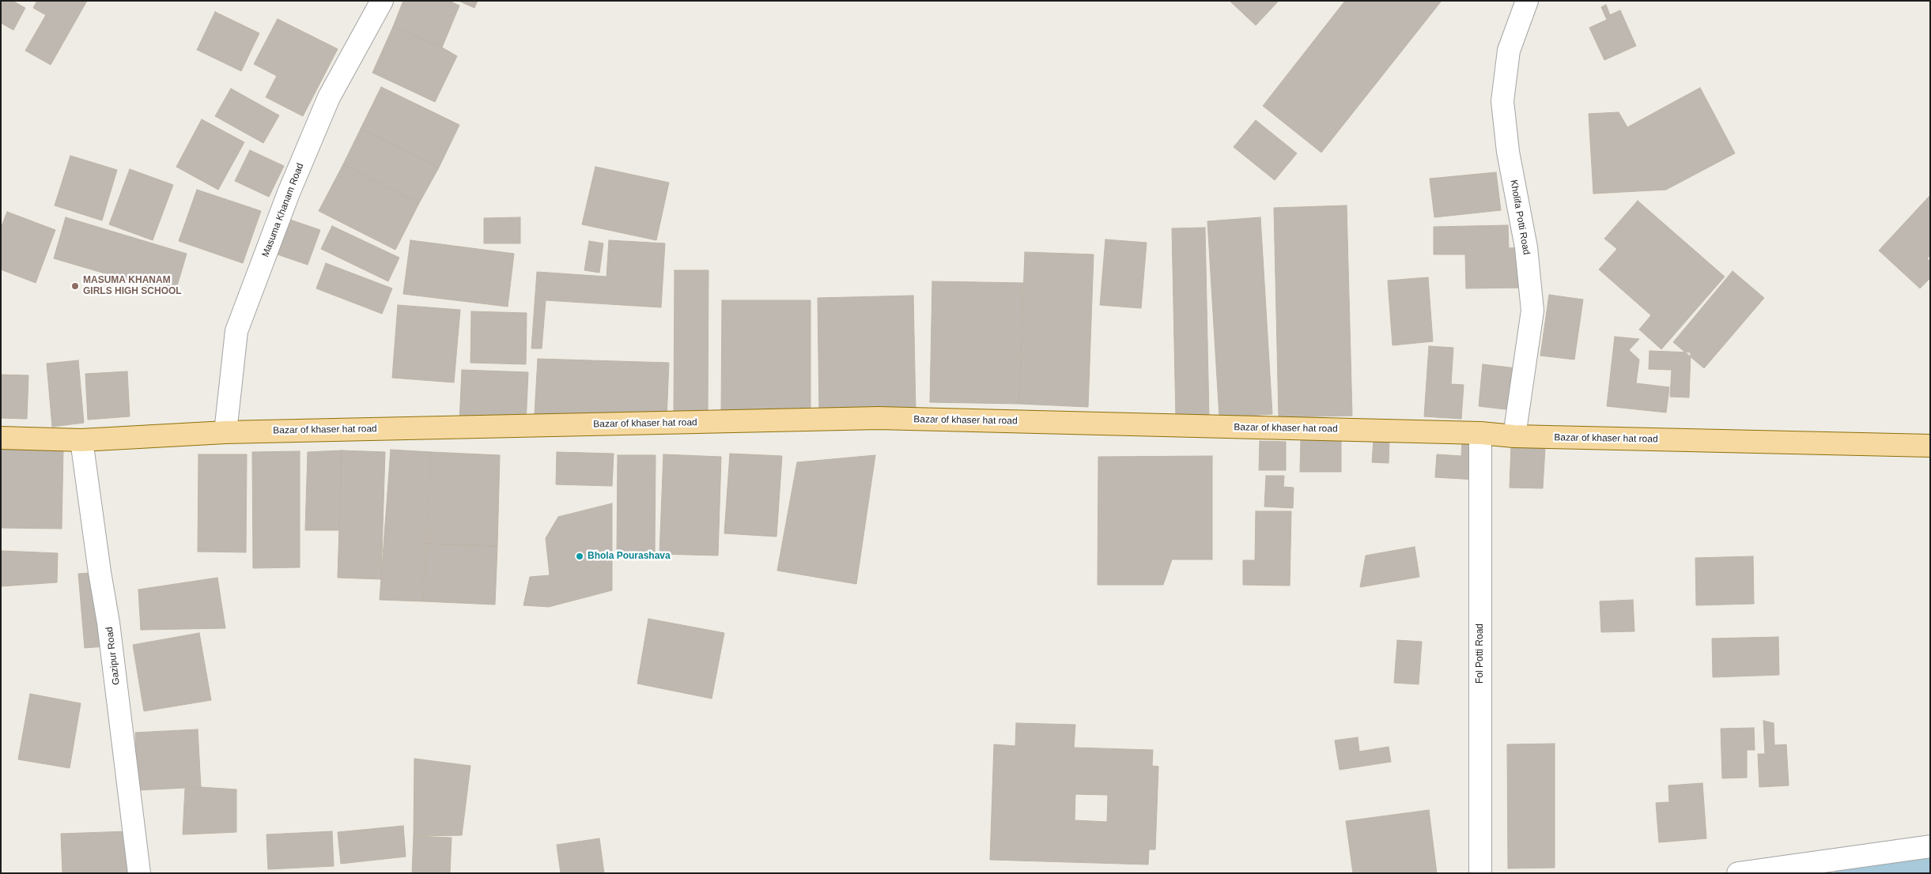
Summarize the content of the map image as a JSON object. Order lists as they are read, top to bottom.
{
  "streets": {
    "main road": ["Bazar of khaser hat road"],
    "street": [
      "Masuma Khanam Road",
      "Kholifa Potti Road",
      "Fol Potti Road",
      "Gazipur Road"
    ]
  },
  "crossings": [
    ["Masuma Khanam Road", "Bazar of khaser hat road"],
    ["Kholifa Potti Road", "Bazar of khaser hat road"],
    ["Bazar of khaser hat road", "Fol Potti Road"],
    ["Bazar of khaser hat road", "Gazipur Road"]
  ],
  "places": ["MASUMA KHANAM GIRLS HIGH SCHOOL", "Bhola Pourashava"]
}
